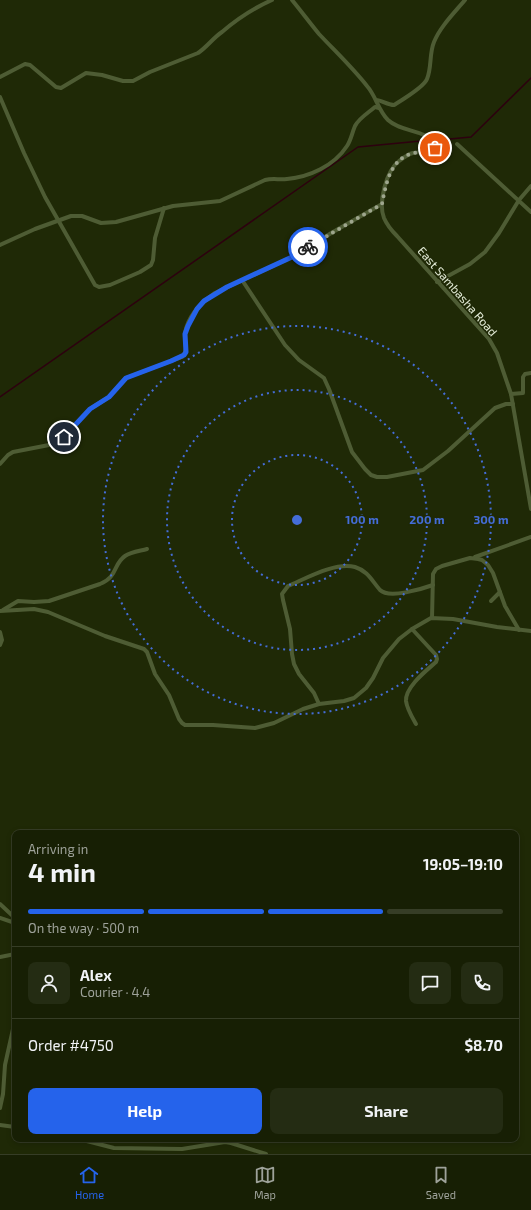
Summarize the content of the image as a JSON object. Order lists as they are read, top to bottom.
{
  "streets": {
    "street": ["East Sambasha Road"]
  },
  "page": {
    "heading": ["4 min", "Arriving in", "19:05–19:10"],
    "panel": [
      "Alex",
      "Courier · 4.4",
      "Order #4750",
      "$8.70"
    ],
    "bar": "On the way · 500 m",
    "buttons": ["Help", "Share"],
    "tabs": ["Home", "Map", "Saved"]
  },
  "rings": ["100 m", "200 m", "300 m"]
}
